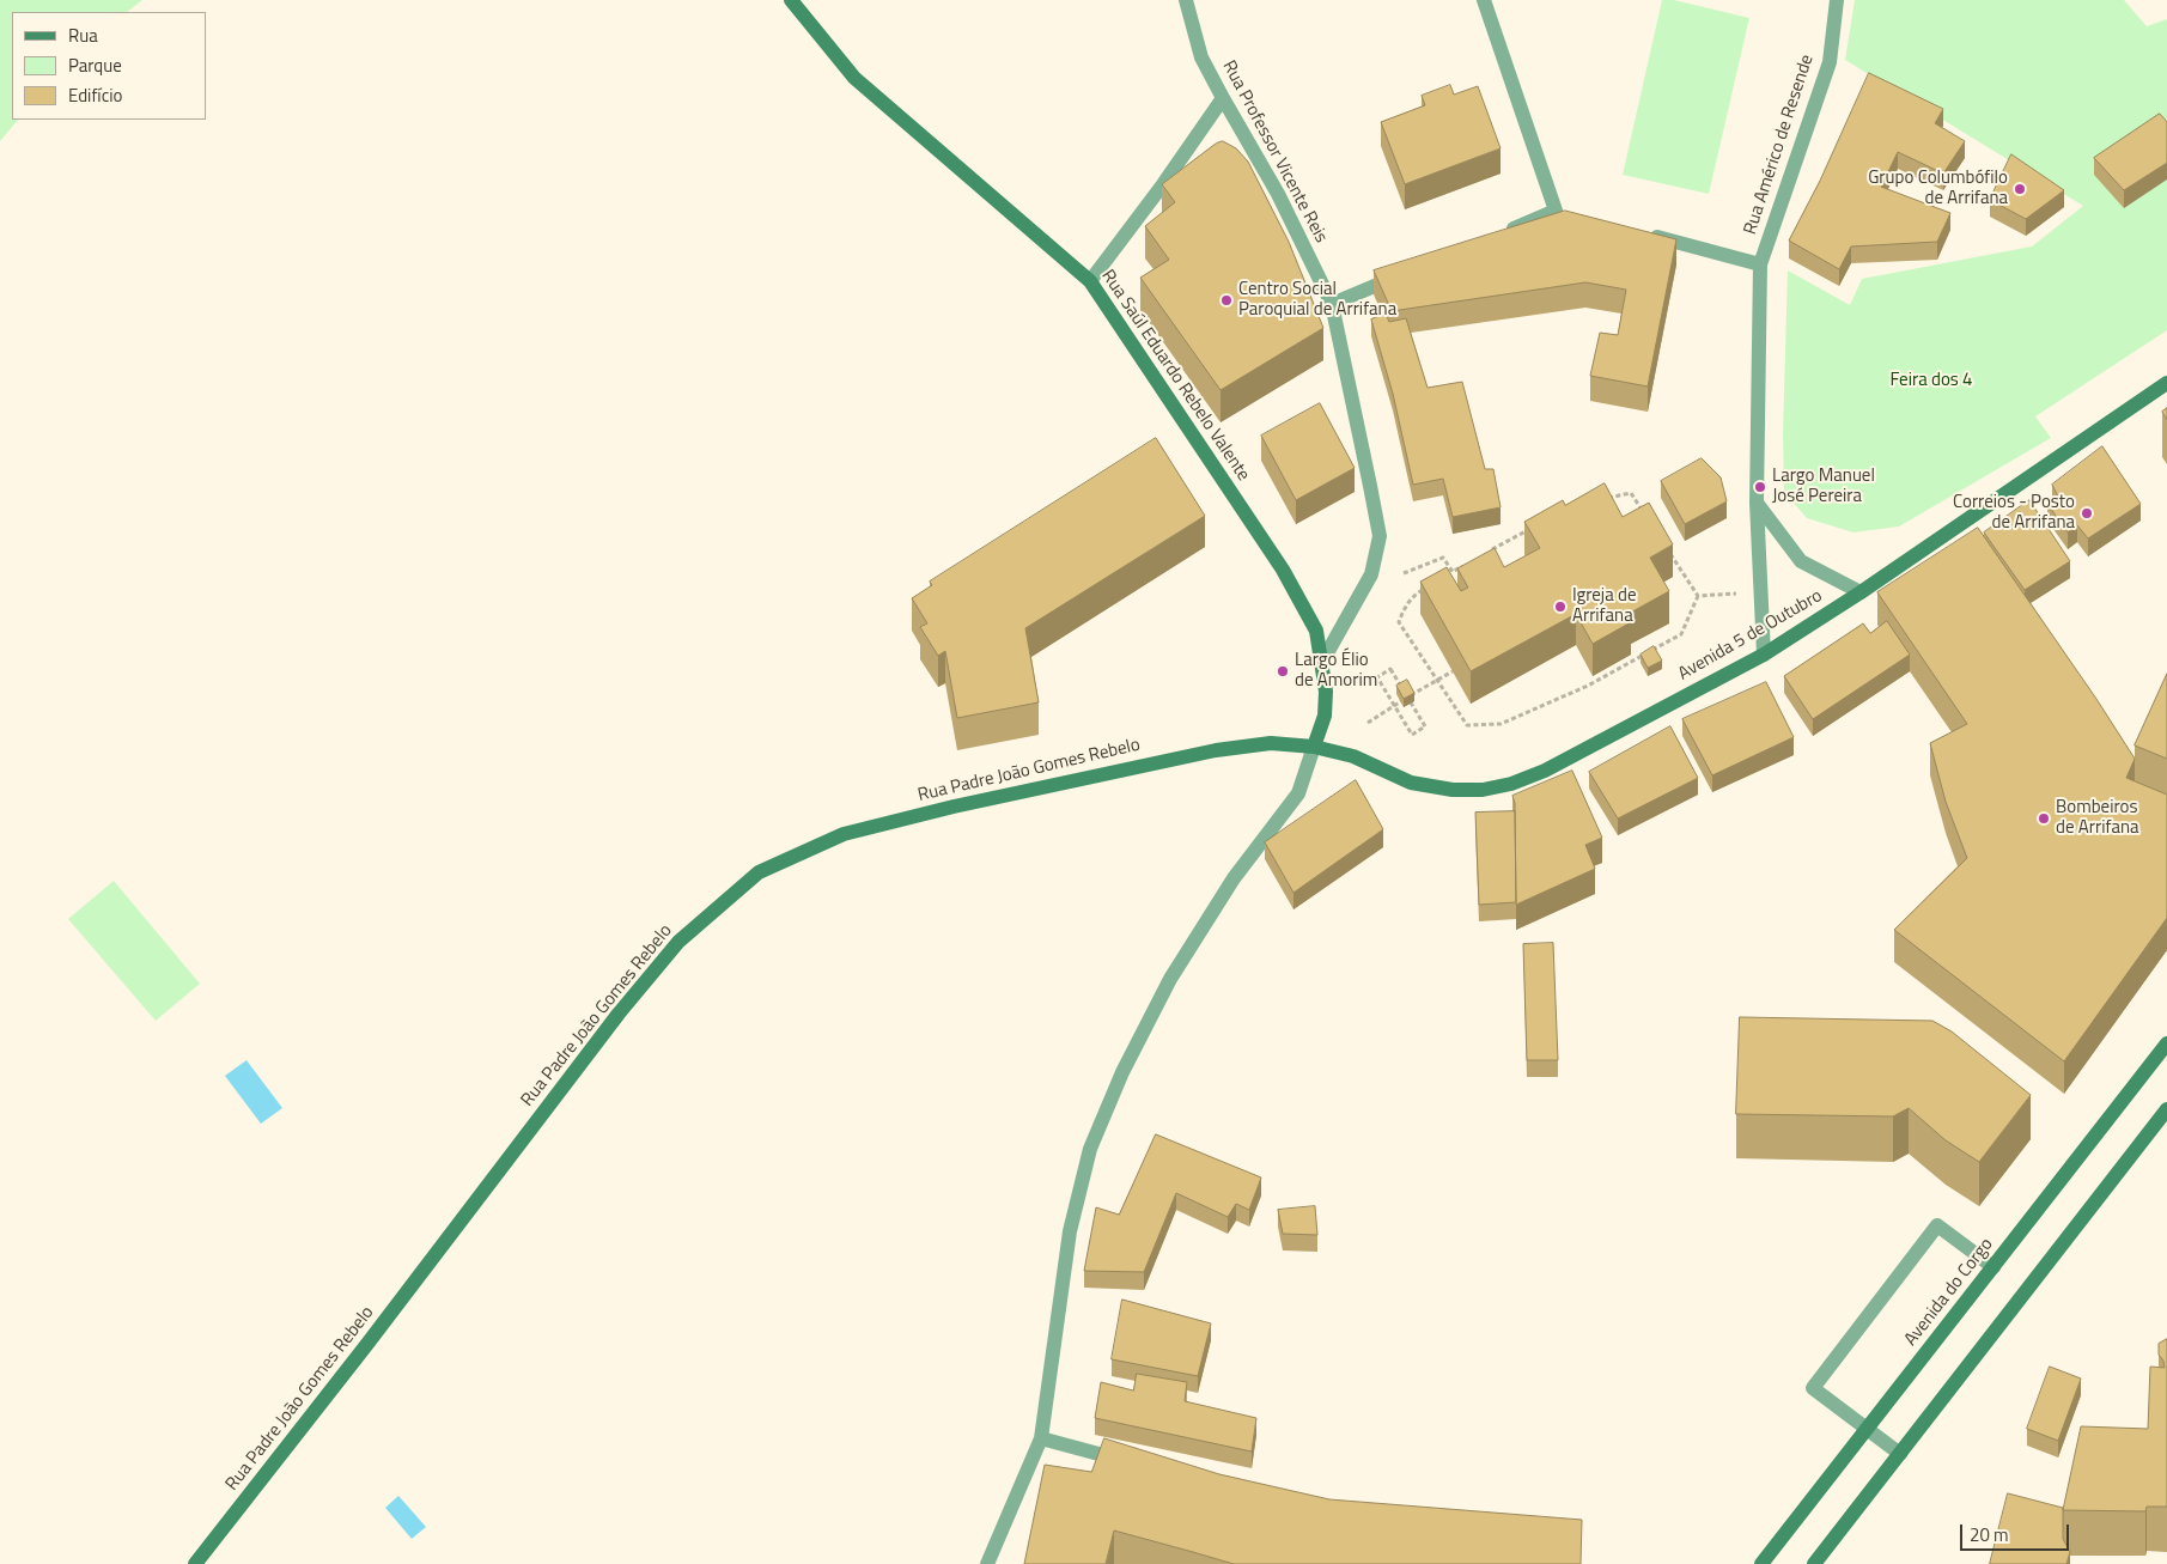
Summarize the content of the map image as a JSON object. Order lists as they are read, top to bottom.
{
  "streets": {
    "main road": [
      "Rua Saúl Eduardo Rebelo Valente",
      "Avenida 5 de Outubro",
      "Rua Padre João Gomes Rebelo",
      "Avenida do Corgo"
    ],
    "street": ["Rua Américo de Resende", "Rua Professor Vicente Reis"]
  },
  "crossings": [
    ["Rua Professor Vicente Reis", "Rua Saúl Eduardo Rebelo Valente"],
    ["Avenida 5 de Outubro", "Rua Padre João Gomes Rebelo"]
  ],
  "parks": ["Feira dos 4"],
  "places": [
    "Grupo Columbófilo de Arrifana",
    "Centro Social Paroquial de Arrifana",
    "Largo Manuel José Pereira",
    "Correios - Posto de Arrifana",
    "Igreja de Arrifana",
    "Largo Élio de Amorim",
    "Bombeiros de Arrifana"
  ],
  "legend": ["Rua", "Parque", "Edifício"],
  "scale_bar": "20 m"
}
